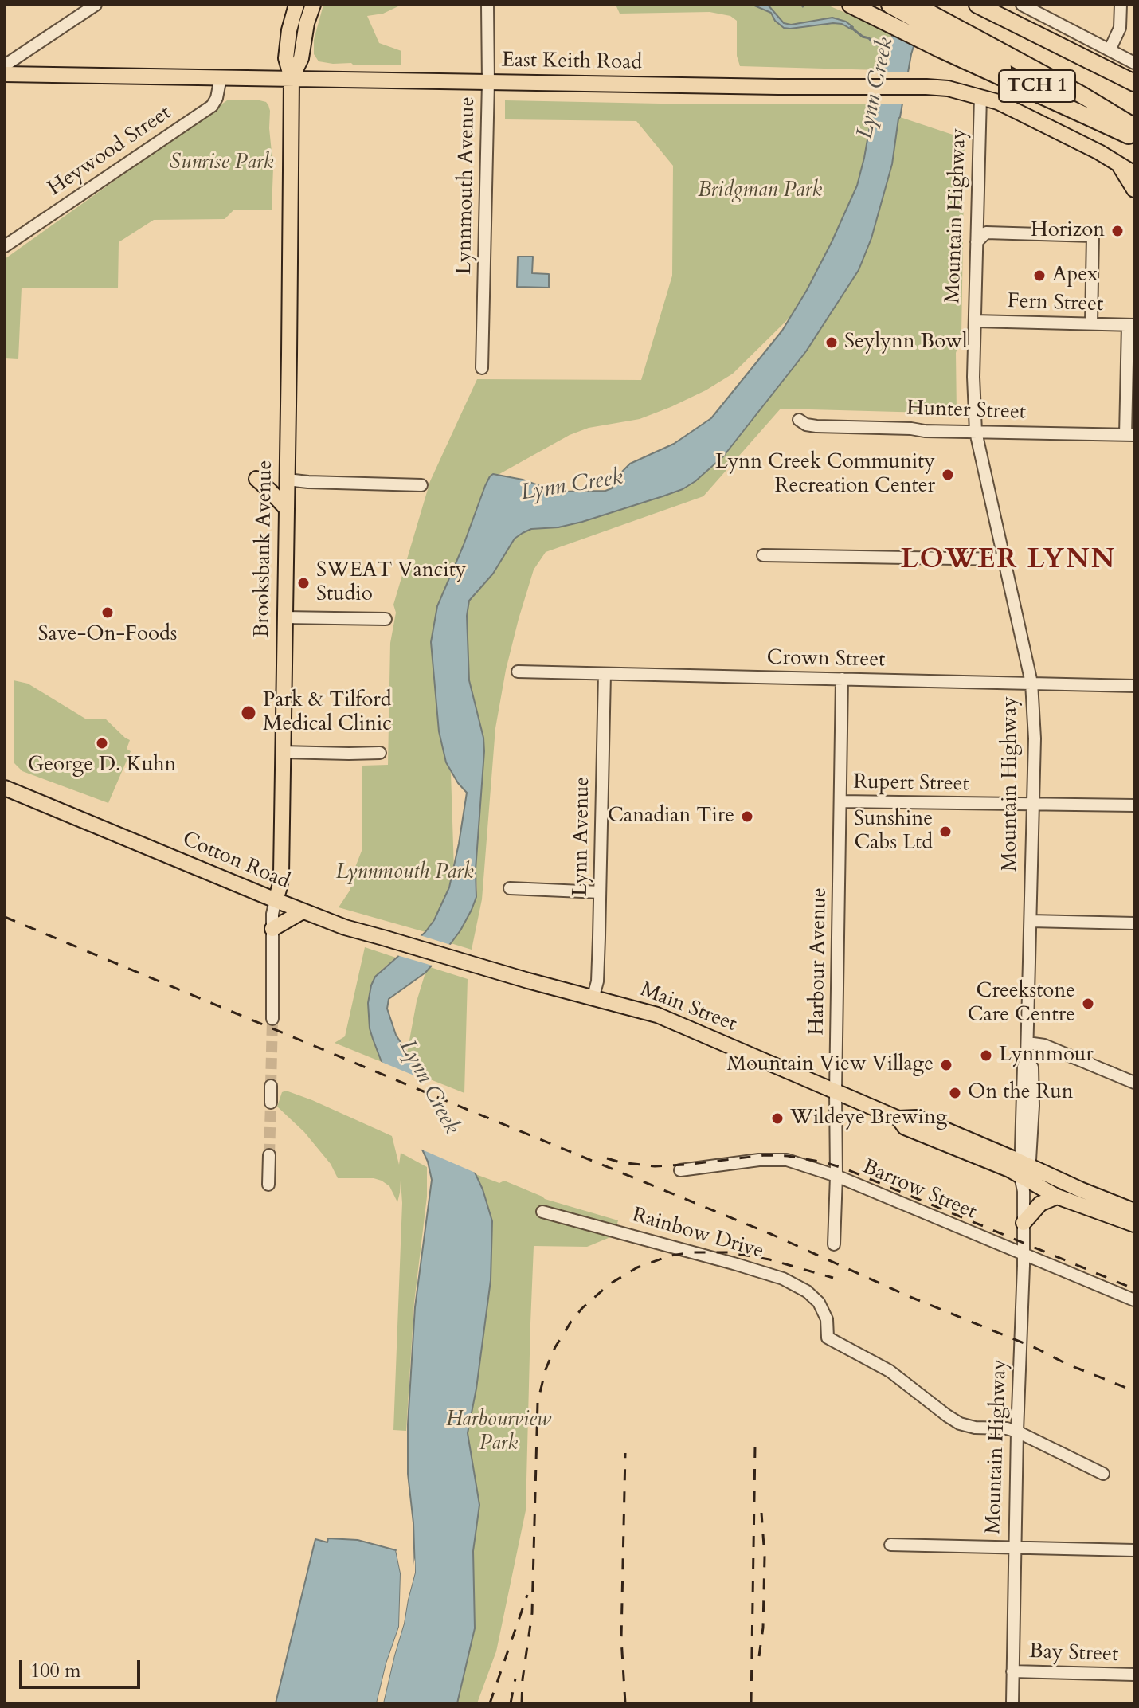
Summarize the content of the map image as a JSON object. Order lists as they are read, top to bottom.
{
  "streets": {
    "highway": ["TCH 1"],
    "main road": [
      "East Keith Road",
      "Brooksbank Avenue",
      "Cotton Road",
      "Main Street"
    ],
    "street": [
      "Heywood Street",
      "Lynnmouth Avenue",
      "Mountain Highway",
      "Fern Street",
      "Hunter Street",
      "Crown Street",
      "Rupert Street",
      "Lynn Avenue",
      "Harbour Avenue",
      "Barrow Street",
      "Rainbow Drive",
      "Bay Street"
    ]
  },
  "crossings": [
    ["East Keith Road", "Heywood Street"],
    ["East Keith Road", "Lynnmouth Avenue"],
    ["East Keith Road", "Mountain Highway"],
    ["East Keith Road", "Brooksbank Avenue"],
    ["Mountain Highway", "Fern Street"],
    ["Mountain Highway", "Hunter Street"],
    ["Mountain Highway", "Crown Street"],
    ["Mountain Highway", "Rupert Street"],
    ["Mountain Highway", "Main Street"],
    ["Mountain Highway", "Barrow Street"],
    ["Mountain Highway", "Rainbow Drive"],
    ["Mountain Highway", "Bay Street"],
    ["Brooksbank Avenue", "Cotton Road"],
    ["Crown Street", "Lynn Avenue"],
    ["Crown Street", "Harbour Avenue"],
    ["Rupert Street", "Harbour Avenue"],
    ["Lynn Avenue", "Main Street"],
    ["Cotton Road", "Main Street"],
    ["Harbour Avenue", "Main Street"],
    ["Harbour Avenue", "Barrow Street"]
  ],
  "districts": ["LOWER LYNN"],
  "water": ["Lynn Creek"],
  "parks": [
    "Sunrise Park",
    "Bridgman Park",
    "Lynnmouth Park",
    "Harbourview Park"
  ],
  "places": [
    "Horizon",
    "Apex",
    "Seylynn Bowl",
    "Lynn Creek Community Recreation Center",
    "SWEAT Vancity Studio",
    "Save-On-Foods",
    "Park & Tilford Medical Clinic",
    "George D. Kuhn",
    "Canadian Tire",
    "Sunshine Cabs Ltd",
    "Creekstone Care Centre",
    "Lynnmour",
    "Mountain View Village",
    "On the Run",
    "Wildeye Brewing"
  ],
  "scale_bar": "100 m"
}
